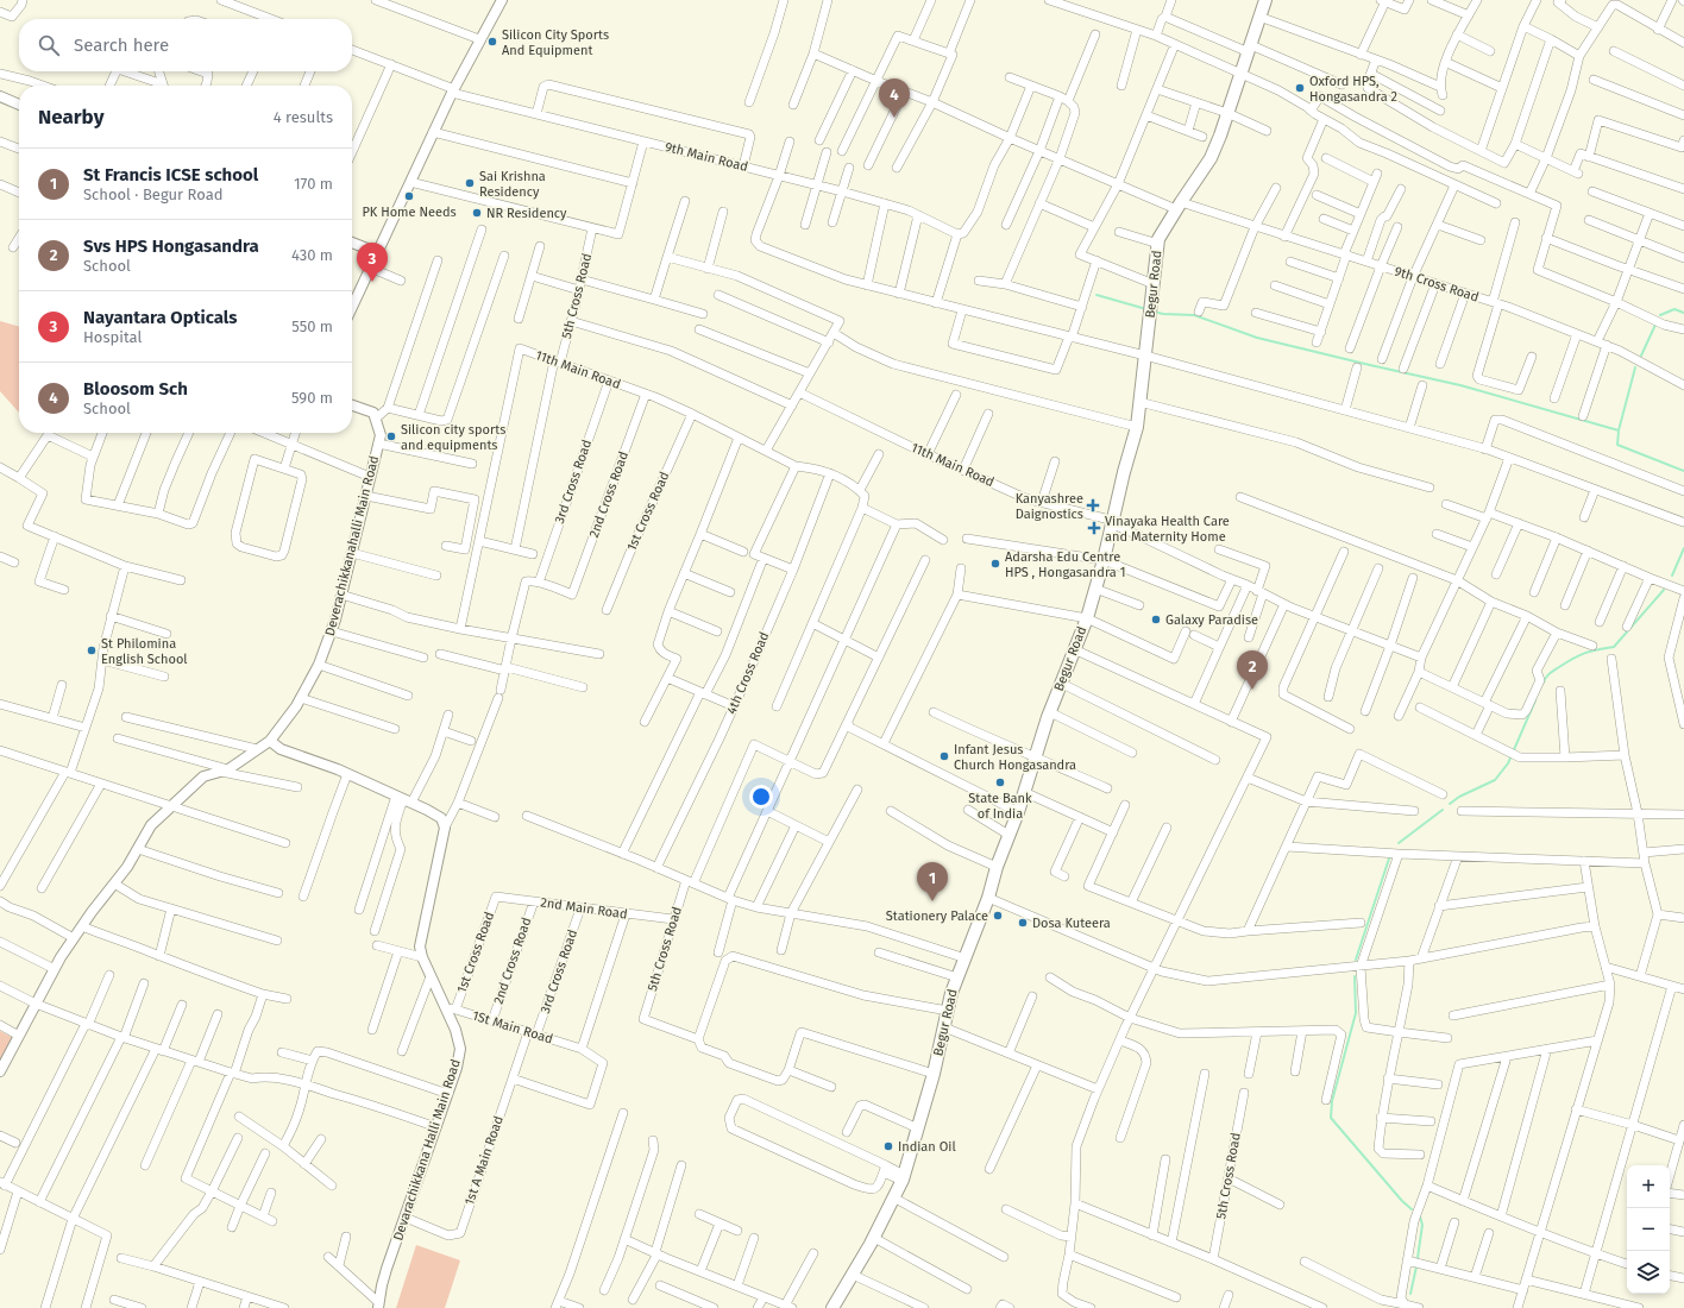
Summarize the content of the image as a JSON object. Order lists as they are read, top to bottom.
{
  "streets": {
    "main road": ["Begur Road"],
    "street": [
      "9th Main Road",
      "9th Cross Road",
      "5th Cross Road",
      "11th Main Road",
      "3rd Cross Road",
      "2nd Cross Road",
      "1st Cross Road",
      "Deverachikkanahalli Main Road",
      "4th Cross Road",
      "2nd Main Road",
      "1St Main Road",
      "Devarachikkana Halli Main Road",
      "1st A Main Road"
    ]
  },
  "crossings": [
    ["Begur Road", "9th Cross Road"],
    ["Begur Road", "11th Main Road"],
    ["5th Cross Road", "11th Main Road"],
    ["5th Cross Road", "2nd Main Road"],
    ["11th Main Road", "3rd Cross Road"],
    ["11th Main Road", "2nd Cross Road"],
    ["11th Main Road", "1st Cross Road"],
    ["11th Main Road", "4th Cross Road"],
    ["3rd Cross Road", "2nd Cross Road"],
    ["3rd Cross Road", "2nd Main Road"],
    ["3rd Cross Road", "1St Main Road"],
    ["2nd Cross Road", "2nd Main Road"],
    ["2nd Cross Road", "1St Main Road"],
    ["1st Cross Road", "2nd Main Road"],
    ["1st Cross Road", "1St Main Road"],
    ["1St Main Road", "Devarachikkana Halli Main Road"],
    ["1St Main Road", "1st A Main Road"],
    ["Devarachikkana Halli Main Road", "1st A Main Road"]
  ],
  "places": {
    "other": [
      "Silicon City Sports And Equipment",
      "Oxford HPS, Hongasandra 2",
      "Sai Krishna Residency",
      "PK Home Needs",
      "NR Residency",
      "Silicon city sports and equipments",
      "Adarsha Edu Centre HPS , Hongasandra 1",
      "Galaxy Paradise",
      "St Philomina English School",
      "Infant Jesus Church Hongasandra",
      "State Bank of India",
      "Stationery Palace",
      "Dosa Kuteera",
      "Indian Oil"
    ],
    "health": ["Kanyashree Daignostics", "Vinayaka Health Care and Maternity Home"]
  },
  "page": {
    "search": "Search here",
    "pins": [
      "4",
      "3",
      "2",
      "1"
    ],
    "heading": ["Nearby", "4 results"],
    "list": [
      {
        "mark": "1",
        "name": "St Francis ICSE school",
        "note": "School · Begur Road",
        "value": "170 m"
      },
      {
        "mark": "2",
        "name": "Svs HPS Hongasandra",
        "note": "School",
        "value": "430 m"
      },
      {
        "mark": "3",
        "name": "Nayantara Opticals",
        "note": "Hospital",
        "value": "550 m"
      },
      {
        "mark": "4",
        "name": "Bloosom Sch",
        "note": "School",
        "value": "590 m"
      }
    ],
    "map_buttons": ["+", "−"]
  }
}
